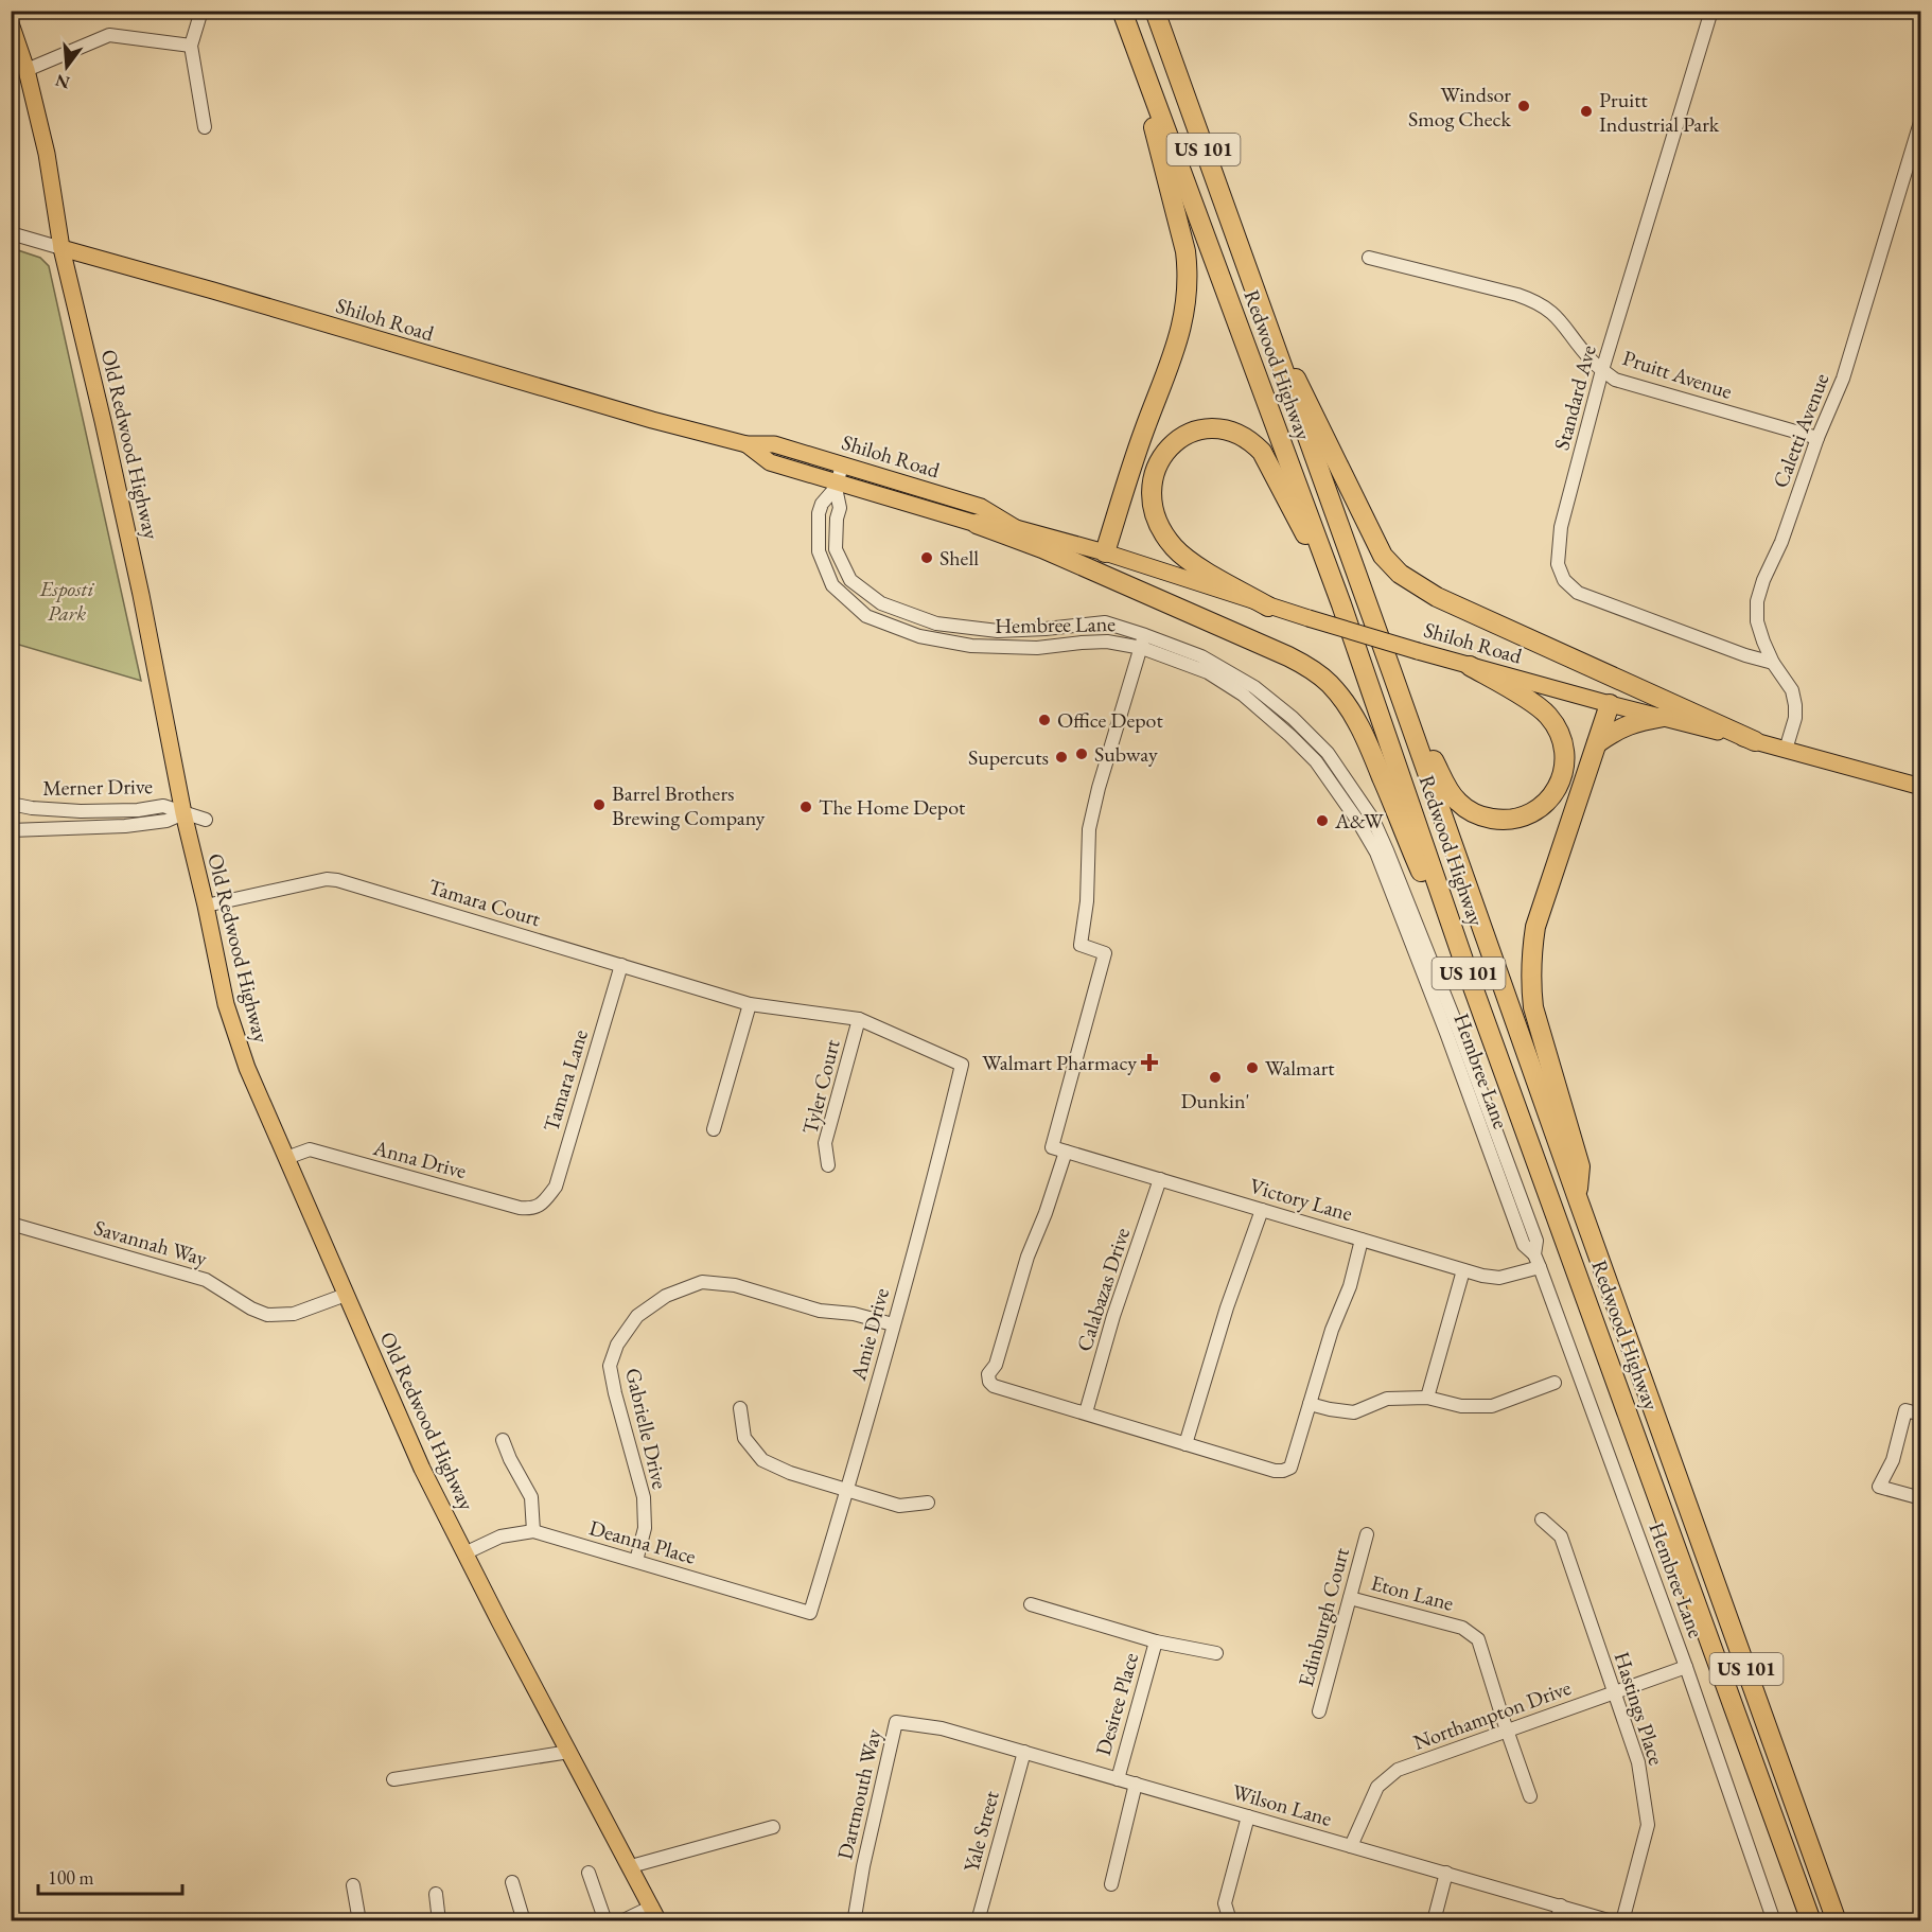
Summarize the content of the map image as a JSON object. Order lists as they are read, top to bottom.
{
  "streets": {
    "highway": ["US 101", "Redwood Highway"],
    "main road": ["Shiloh Road", "Old Redwood Highway"],
    "street": [
      "Pruitt Avenue",
      "Standard Ave",
      "Caletti Avenue",
      "Hembree Lane",
      "Merner Drive",
      "Tamara Court",
      "Tamara Lane",
      "Tyler Court",
      "Anna Drive",
      "Victory Lane",
      "Savannah Way",
      "Calabazas Drive",
      "Amie Drive",
      "Gabrielle Drive",
      "Deanna Place",
      "Eton Lane",
      "Edinburgh Court",
      "Desiree Place",
      "Hastings Place",
      "Northampton Drive",
      "Dartmouth Way",
      "Wilson Lane",
      "Yale Street"
    ]
  },
  "crossings": [
    ["Shiloh Road", "Caletti Avenue"],
    ["Shiloh Road", "Old Redwood Highway"],
    ["Shiloh Road", "Hembree Lane"],
    ["Pruitt Avenue", "Standard Ave"],
    ["Pruitt Avenue", "Caletti Avenue"],
    ["Standard Ave", "Caletti Avenue"],
    ["Old Redwood Highway", "Merner Drive"],
    ["Old Redwood Highway", "Tamara Court"],
    ["Old Redwood Highway", "Anna Drive"],
    ["Old Redwood Highway", "Savannah Way"],
    ["Old Redwood Highway", "Deanna Place"],
    ["Hembree Lane", "Victory Lane"],
    ["Hembree Lane", "Northampton Drive"],
    ["Tamara Court", "Tamara Lane"],
    ["Tamara Court", "Tyler Court"],
    ["Tamara Court", "Amie Drive"],
    ["Tamara Lane", "Anna Drive"],
    ["Victory Lane", "Calabazas Drive"],
    ["Amie Drive", "Gabrielle Drive"],
    ["Amie Drive", "Deanna Place"],
    ["Gabrielle Drive", "Deanna Place"],
    ["Eton Lane", "Edinburgh Court"],
    ["Eton Lane", "Northampton Drive"],
    ["Desiree Place", "Wilson Lane"],
    ["Hastings Place", "Northampton Drive"],
    ["Northampton Drive", "Wilson Lane"],
    ["Dartmouth Way", "Wilson Lane"],
    ["Wilson Lane", "Yale Street"]
  ],
  "parks": ["Esposti Park"],
  "places": {
    "other": [
      "Windsor Smog Check",
      "Pruitt Industrial Park",
      "Shell",
      "Office Depot",
      "Subway",
      "Supercuts",
      "Barrel Brothers Brewing Company",
      "The Home Depot",
      "A&W",
      "Walmart",
      "Dunkin'"
    ],
    "health": ["Walmart Pharmacy"]
  },
  "scale_bar": "100 m",
  "north": "bottom"
}
